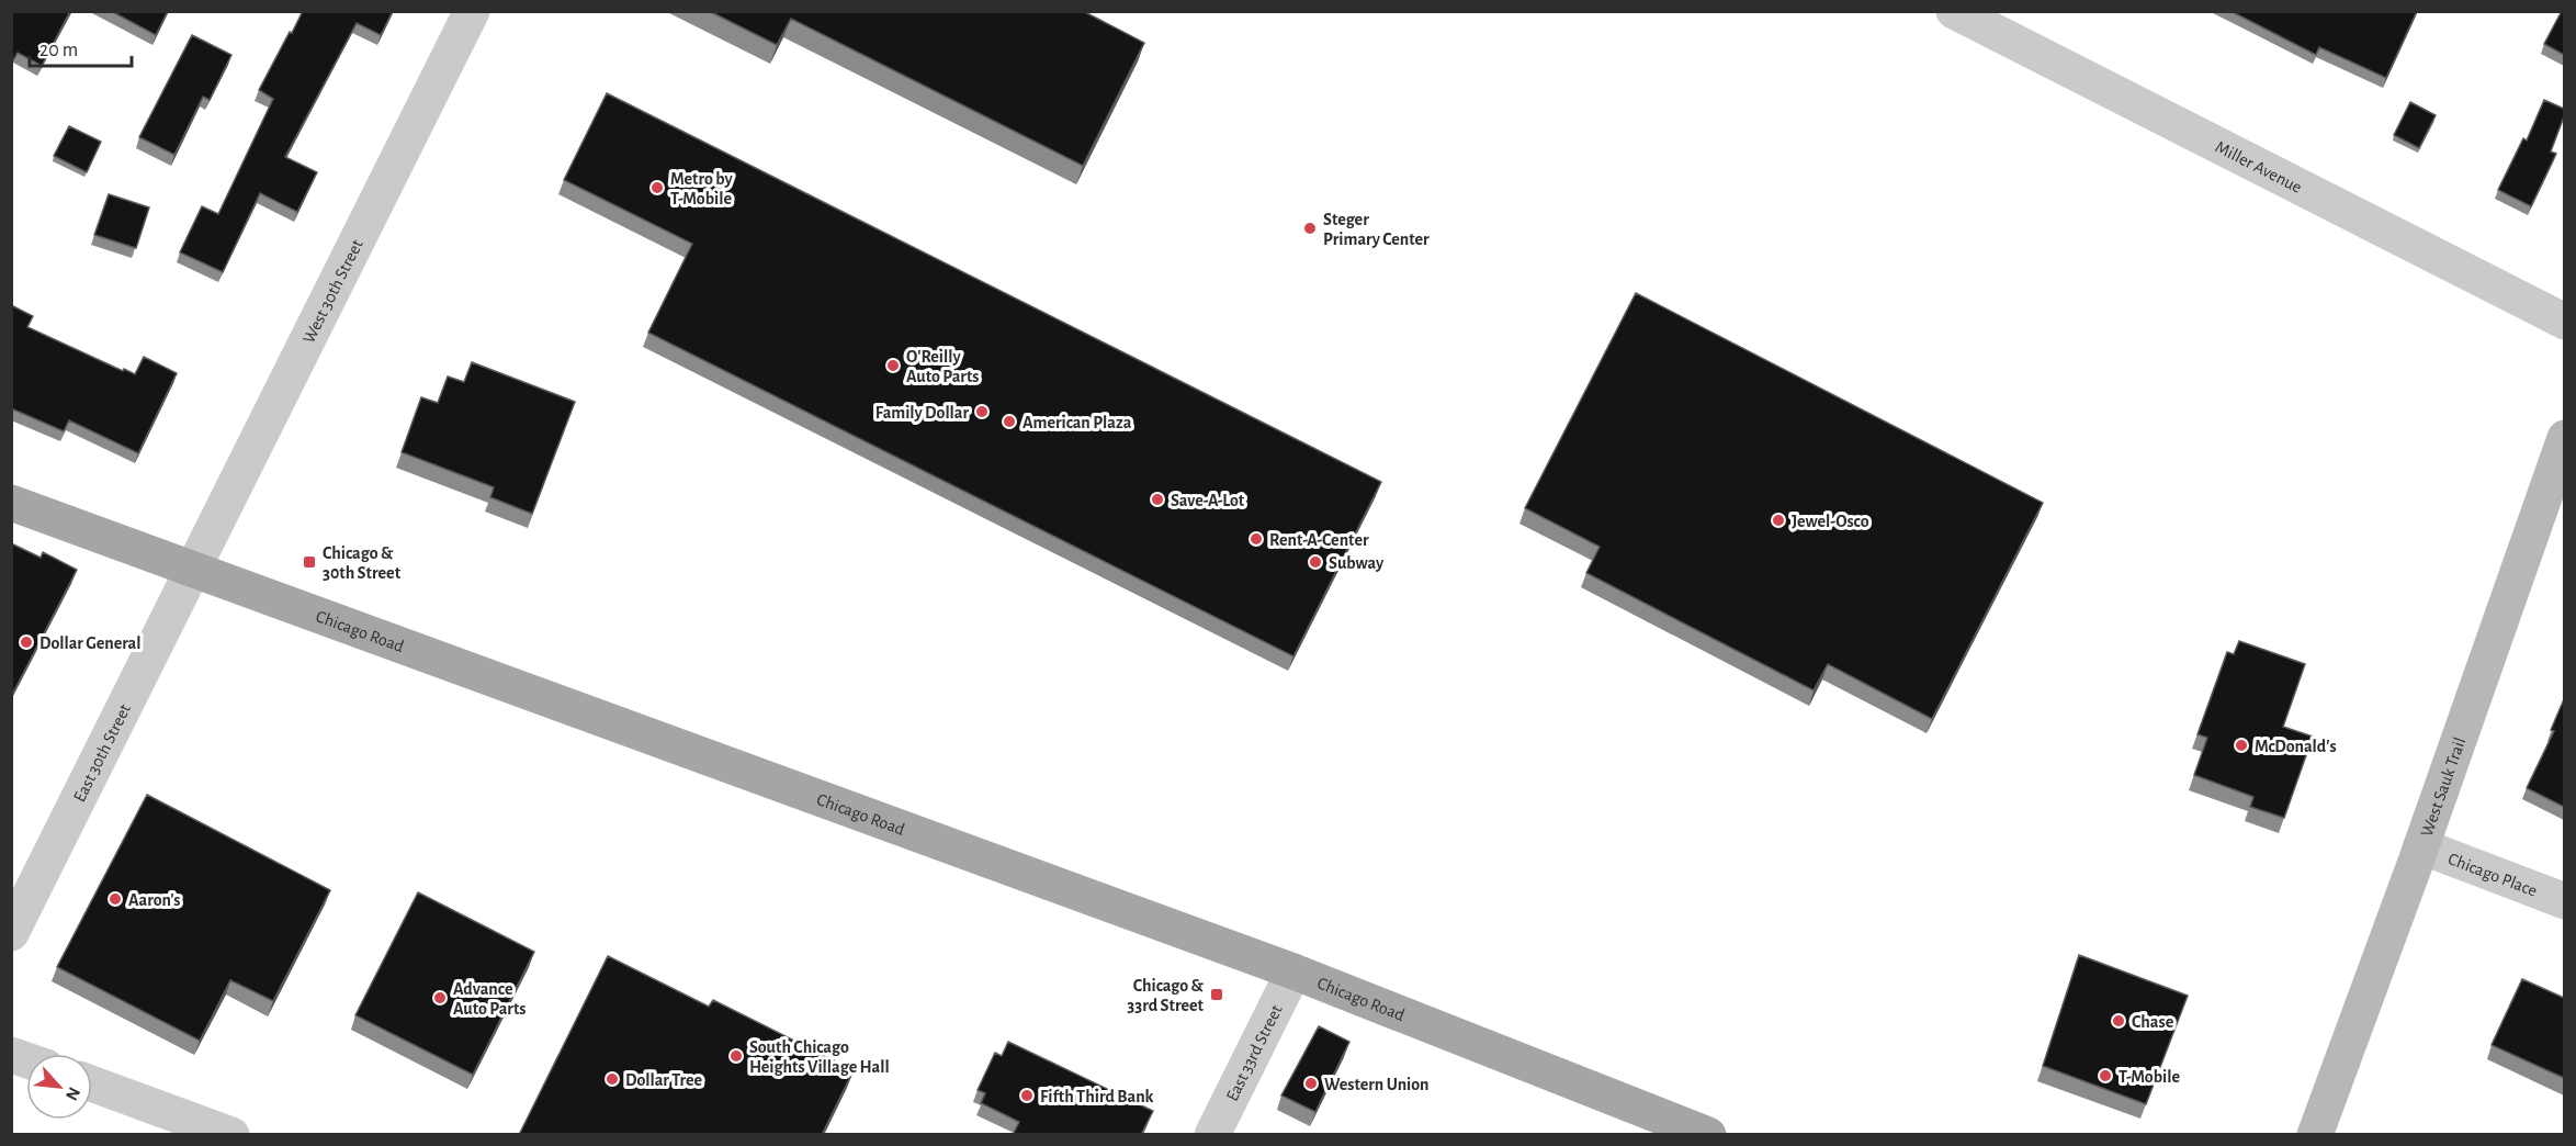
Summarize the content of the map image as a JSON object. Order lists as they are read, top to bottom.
{
  "streets": {
    "main road": ["Chicago Road", "West Sauk Trail"],
    "street": [
      "Miller Avenue",
      "West 30th Street",
      "East 30th Street",
      "Chicago Place",
      "East 33rd Street"
    ]
  },
  "crossings": [
    ["West 30th Street", "Chicago Road"],
    ["West 30th Street", "East 30th Street"],
    ["Chicago Road", "East 30th Street"],
    ["Chicago Road", "East 33rd Street"],
    ["West Sauk Trail", "Chicago Place"]
  ],
  "places": {
    "other": [
      "Metro by T-Mobile",
      "Steger Primary Center",
      "O'Reilly Auto Parts",
      "Family Dollar",
      "American Plaza",
      "Save-A-Lot",
      "Jewel-Osco",
      "Rent-A-Center",
      "Subway",
      "Dollar General",
      "McDonald's",
      "Aaron's",
      "Advance Auto Parts",
      "Chase",
      "South Chicago Heights Village Hall",
      "T-Mobile",
      "Dollar Tree",
      "Western Union",
      "Fifth Third Bank"
    ],
    "transit": ["Chicago & 30th Street", "Chicago & 33rd Street"]
  },
  "scale_bar": "20 m",
  "north": "bottom right"
}
